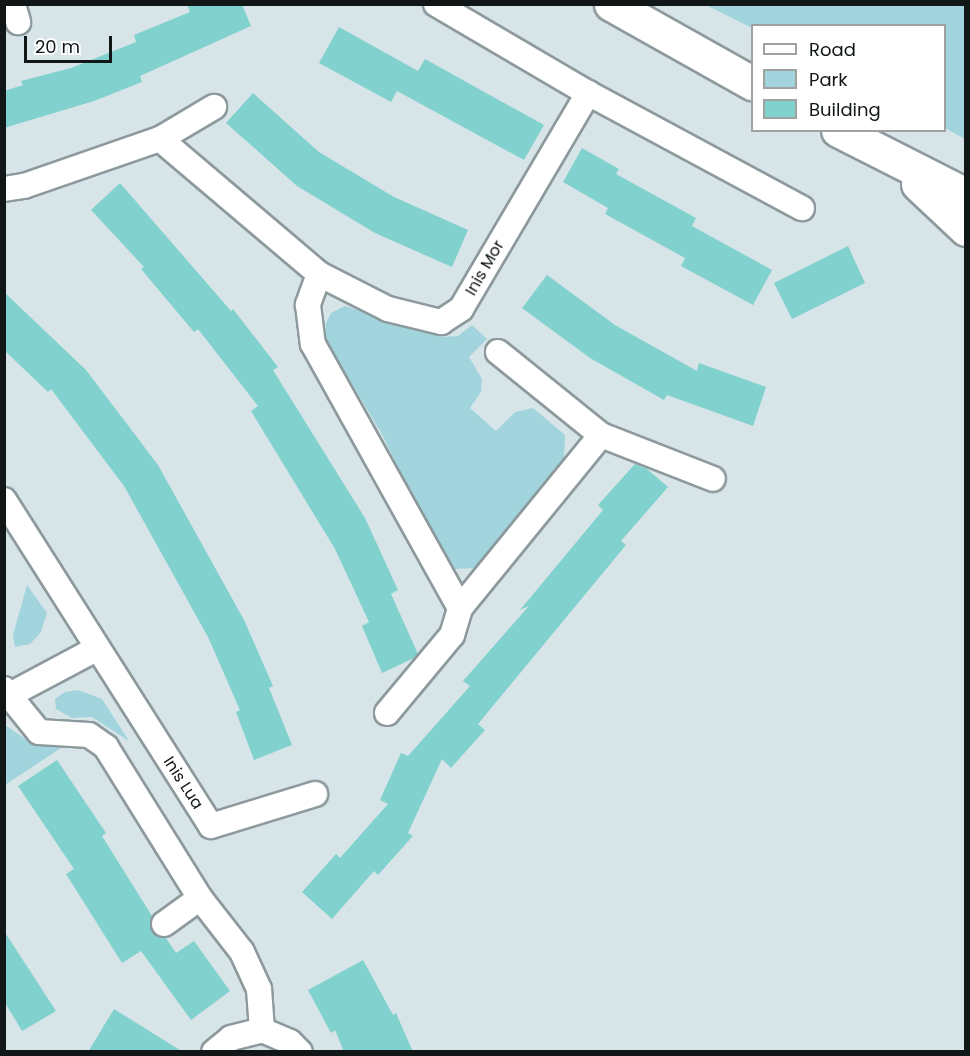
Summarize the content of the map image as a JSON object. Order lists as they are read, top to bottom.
{
  "streets": {
    "street": ["Inis Mor", "Inis Lua"]
  },
  "legend": ["Road", "Park", "Building"],
  "scale_bar": "20 m"
}
